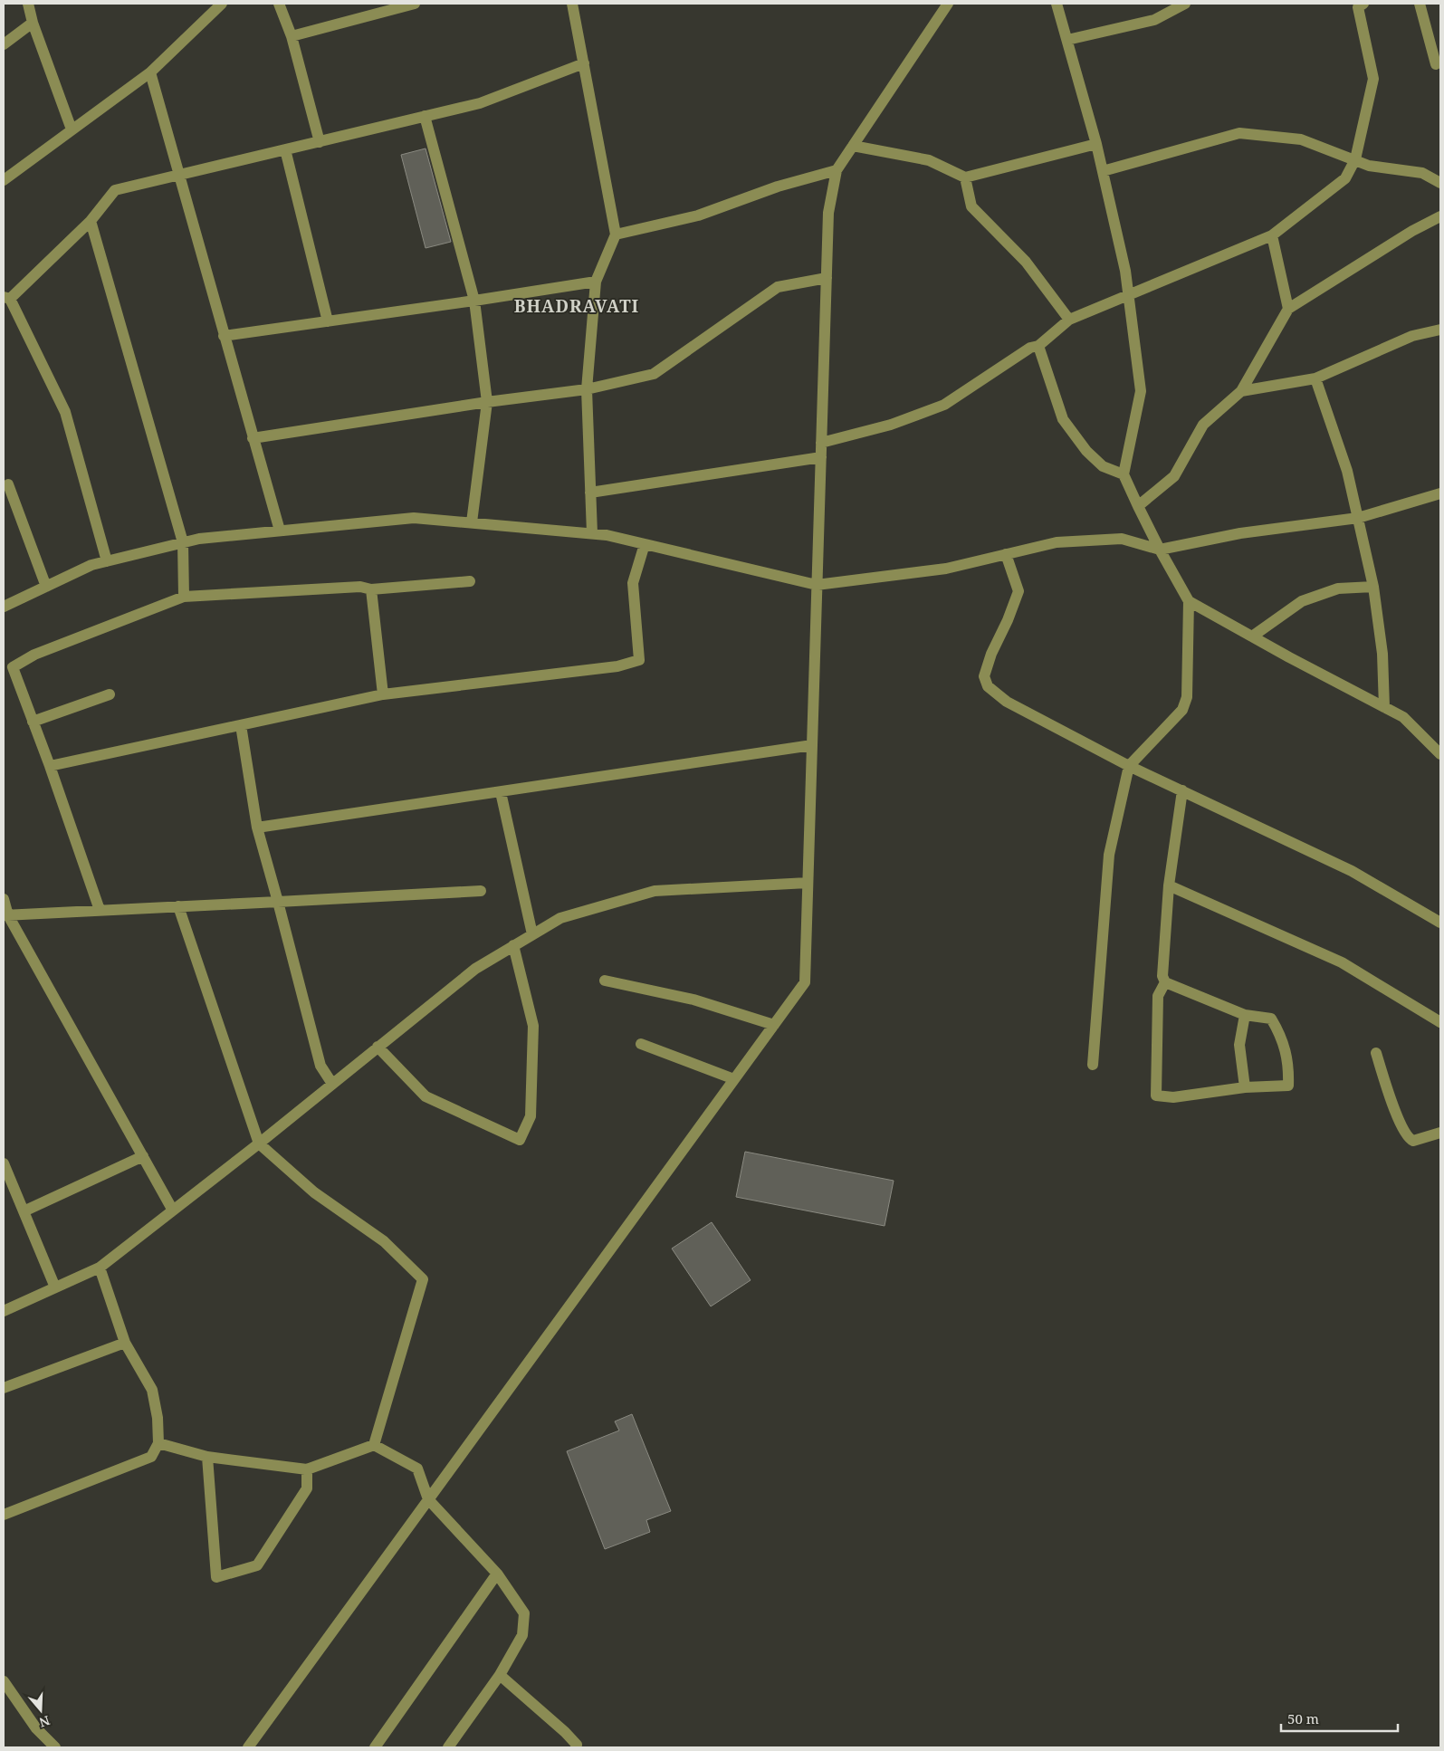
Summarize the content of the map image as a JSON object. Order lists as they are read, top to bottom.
{
  "districts": ["BHADRAVATI"],
  "scale_bar": "50 m",
  "north": "bottom"
}
